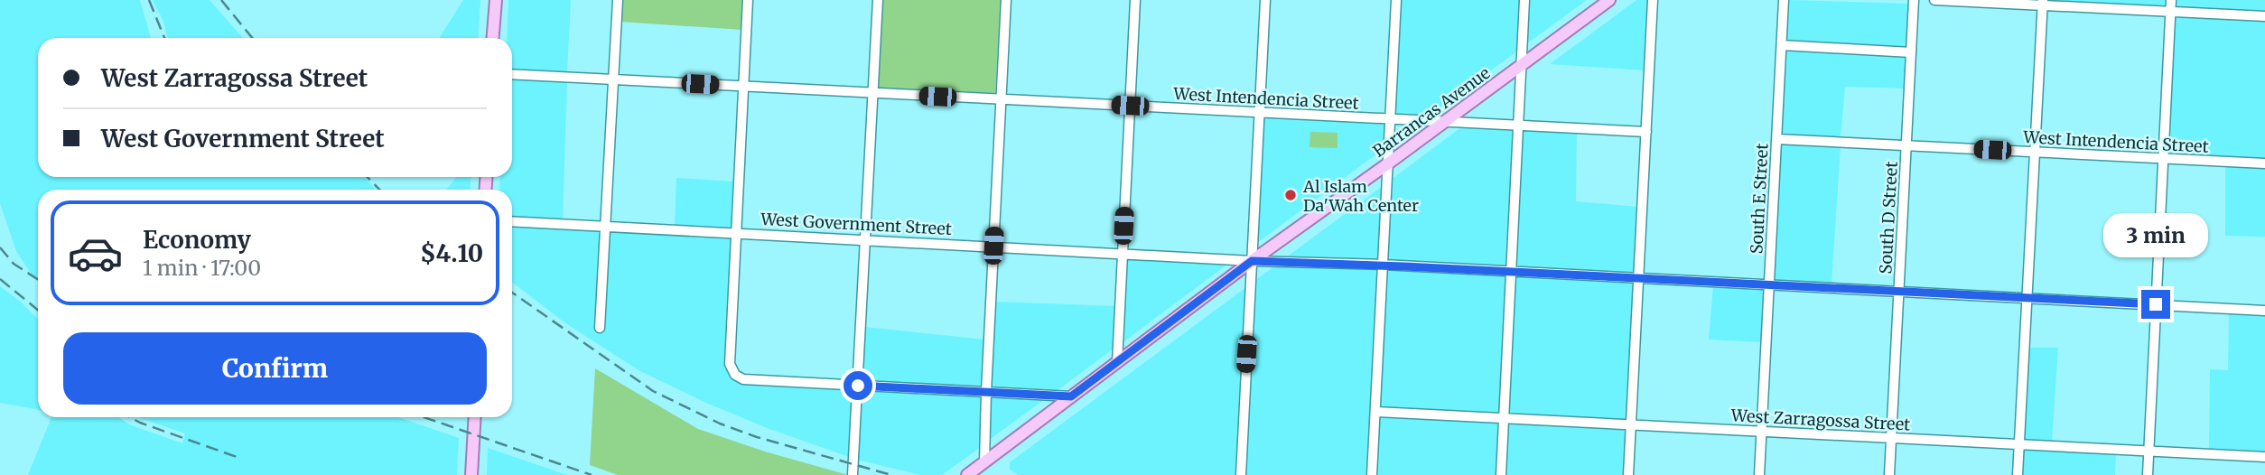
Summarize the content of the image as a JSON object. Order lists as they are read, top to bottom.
{
  "streets": {
    "main road": ["Barrancas Avenue"],
    "street": [
      "West Intendencia Street",
      "South E Street",
      "South D Street",
      "West Government Street",
      "West Zarragossa Street"
    ]
  },
  "crossings": [
    ["West Intendencia Street", "Barrancas Avenue"],
    ["West Intendencia Street", "South E Street"],
    ["West Intendencia Street", "South D Street"],
    ["Barrancas Avenue", "West Government Street"],
    ["South E Street", "West Government Street"],
    ["South E Street", "West Zarragossa Street"],
    ["South D Street", "West Government Street"],
    ["South D Street", "West Zarragossa Street"]
  ],
  "places": ["Al Islam Da'Wah Center"],
  "page": {
    "banner": ["West Zarragossa Street", "West Government Street"],
    "list": [
      {
        "name": "Economy",
        "note": "1 min · 17:00",
        "value": "$4.10"
      }
    ],
    "bubble": "3 min",
    "buttons": "Confirm"
  }
}
